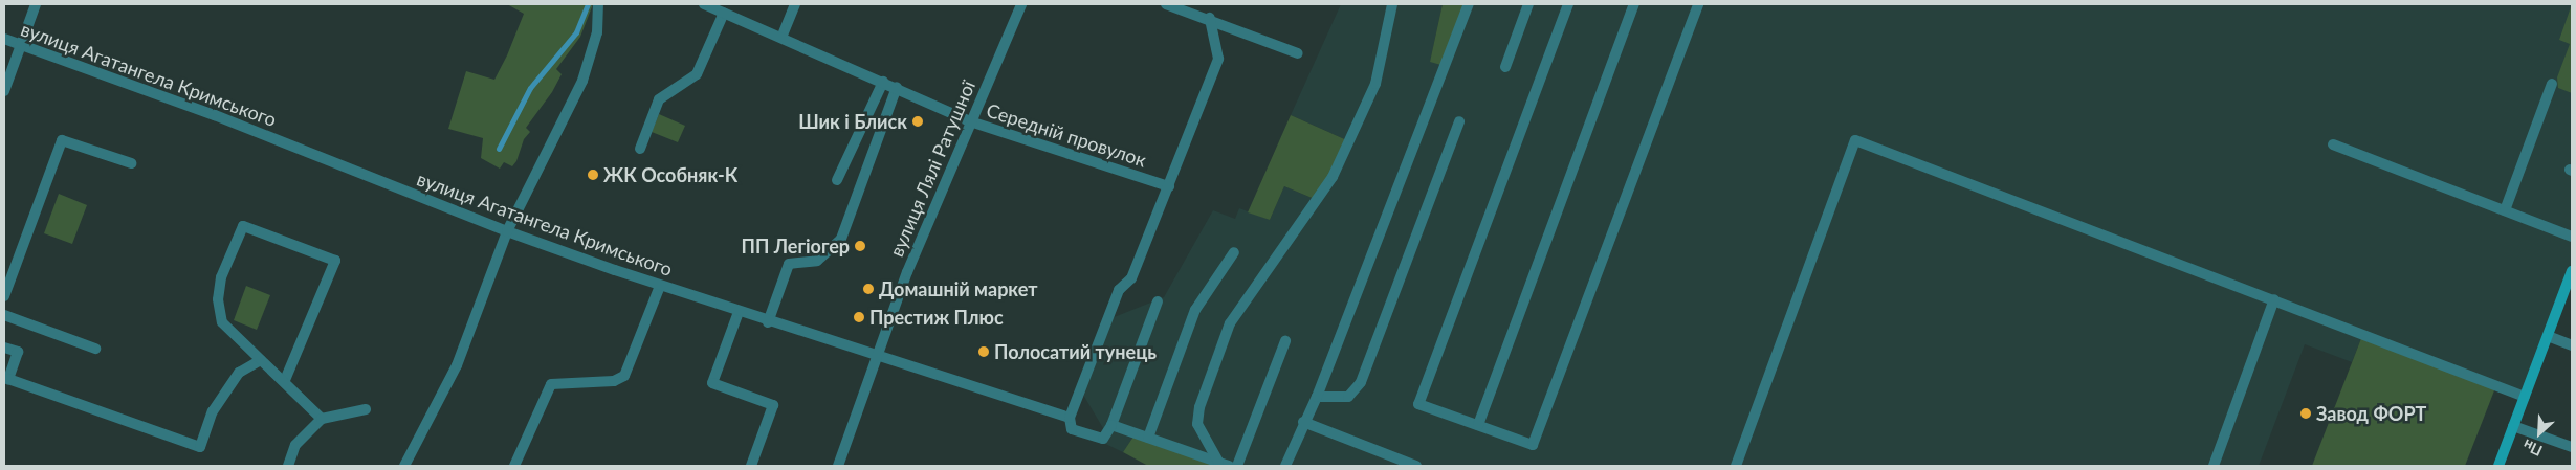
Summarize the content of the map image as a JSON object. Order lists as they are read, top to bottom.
{
  "streets": {
    "street": ["вулиця Агатангела Кримського", "Середній провулок", "вулиця Лялі Ратушної"]
  },
  "crossings": [
    ["вулиця Агатангела Кримського", "вулиця Лялі Ратушної"],
    ["Середній провулок", "вулиця Лялі Ратушної"]
  ],
  "places": [
    "Шик і Блиск",
    "ЖК Особняк-К",
    "ПП Легіогер",
    "Домашній маркет",
    "Престиж Плюс",
    "Полосатий тунець",
    "Завод ФОРТ"
  ],
  "north": "bottom left"
}
